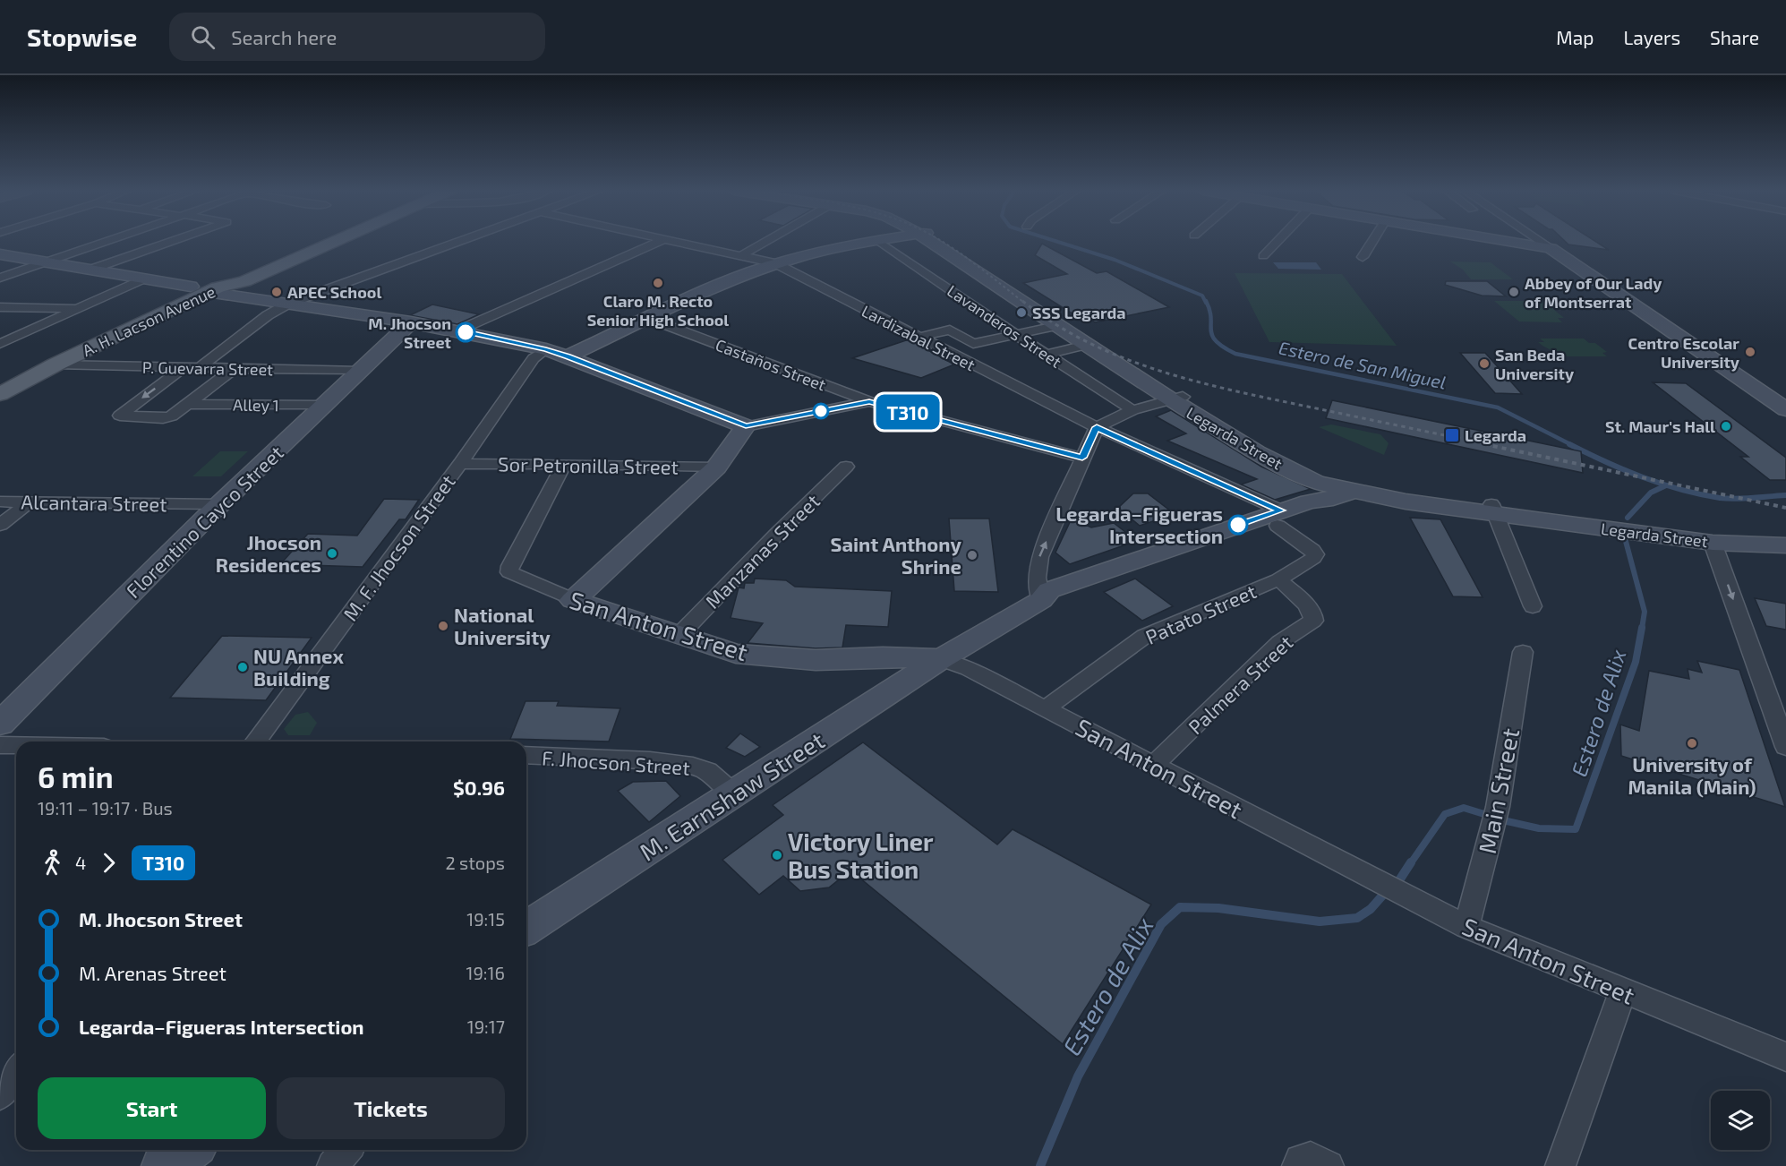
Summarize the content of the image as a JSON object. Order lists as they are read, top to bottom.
{
  "streets": {
    "main road": ["A. H. Lacson Avenue"],
    "street": [
      "Lavanderos Street",
      "Lardizabal Street",
      "Castaños Street",
      "P. Guevarra Street",
      "Alley 1",
      "Legarda Street",
      "Sor Petronilla Street",
      "Alcantara Street",
      "Florentino Cayco Street",
      "M. F. Jhocson Street",
      "Manzanas Street",
      "Patato Street",
      "San Anton Street",
      "Palmera Street",
      "F. Jhocson Street",
      "Main Street",
      "M. Earnshaw Street"
    ]
  },
  "crossings": [
    ["A. H. Lacson Avenue", "P. Guevarra Street"],
    ["Lardizabal Street", "M. Earnshaw Street"],
    ["P. Guevarra Street", "Florentino Cayco Street"],
    ["Alley 1", "Florentino Cayco Street"],
    ["Legarda Street", "M. Earnshaw Street"],
    ["Sor Petronilla Street", "M. F. Jhocson Street"],
    ["Sor Petronilla Street", "San Anton Street"],
    ["Alcantara Street", "Florentino Cayco Street"],
    ["Manzanas Street", "San Anton Street"],
    ["Patato Street", "San Anton Street"],
    ["Patato Street", "Palmera Street"],
    ["San Anton Street", "Palmera Street"],
    ["San Anton Street", "Main Street"],
    ["San Anton Street", "M. Earnshaw Street"],
    ["F. Jhocson Street", "M. Earnshaw Street"]
  ],
  "water": ["Estero de San Miguel", "Estero de Alix"],
  "places": {
    "other": [
      "Claro M. Recto Senior High School",
      "APEC School",
      "Abbey of Our Lady of Montserrat",
      "SSS Legarda",
      "M. Jhocson Street",
      "Centro Escolar University",
      "San Beda University",
      "St. Maur's Hall",
      "Legarda–Figueras Intersection",
      "Jhocson Residences",
      "Saint Anthony Shrine",
      "National University",
      "NU Annex Building",
      "University of Manila (Main)",
      "Victory Liner Bus Station"
    ],
    "transit": ["Legarda"]
  },
  "lines": ["bus line T310"],
  "page": {
    "header": "Stopwise",
    "search": "Search here",
    "nav": ["Map", "Layers", "Share"],
    "on_map": "T310",
    "heading": ["6 min", "19:11 – 19:17 · Bus", "$0.96"],
    "legs": ["4", "T310", "2 stops"],
    "list": [
      {
        "name": "M. Jhocson Street",
        "value": "19:15"
      },
      {
        "name": "M. Arenas Street",
        "value": "19:16"
      },
      {
        "name": "Legarda–Figueras Intersection",
        "value": "19:17"
      }
    ],
    "buttons": ["Start", "Tickets"]
  }
}
